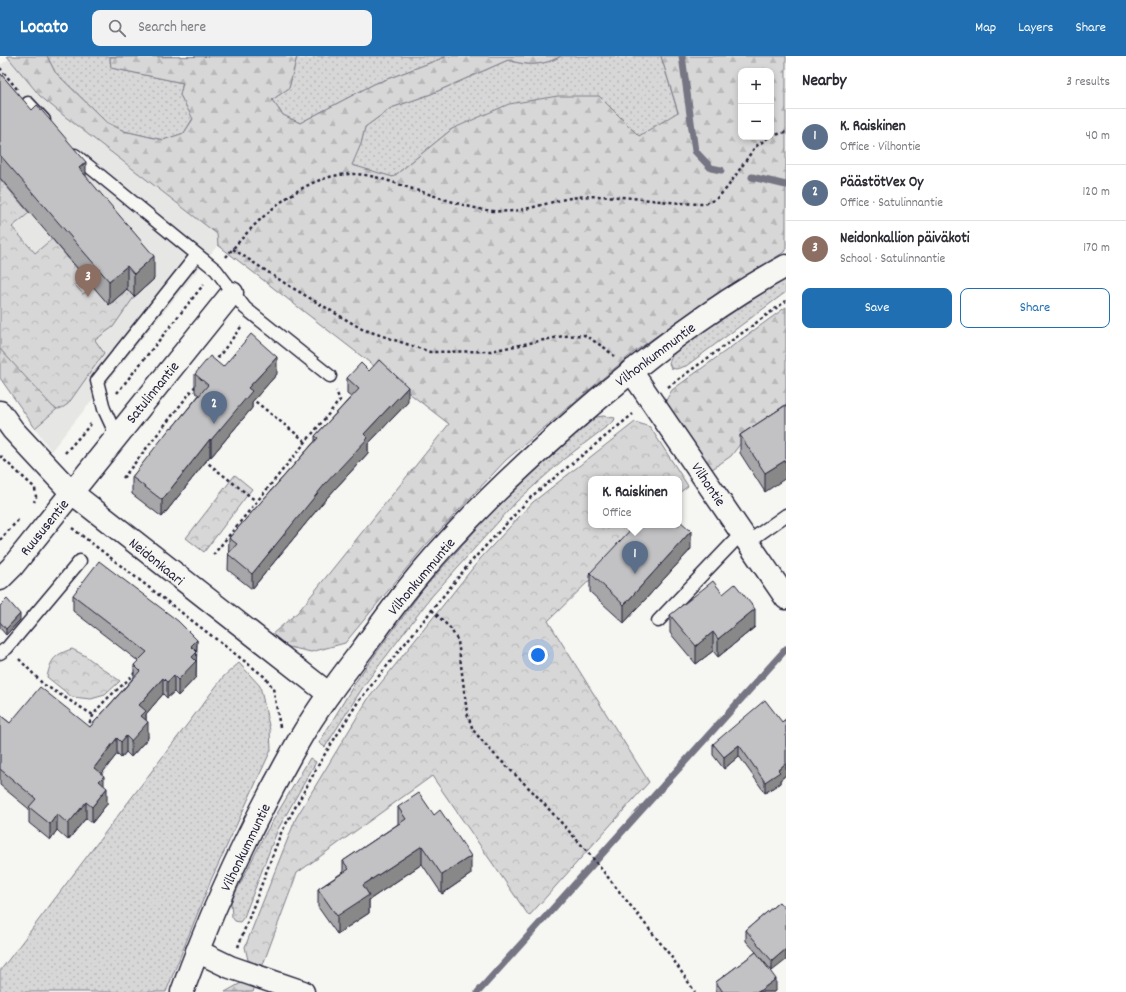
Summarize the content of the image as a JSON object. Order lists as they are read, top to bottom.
{
  "streets": {
    "street": [
      "Vilhonkummuntie",
      "Satulinnantie",
      "Vilhontie",
      "Ruususentie",
      "Neidonkaari"
    ]
  },
  "crossings": [
    ["Vilhonkummuntie", "Vilhontie"],
    ["Vilhonkummuntie", "Neidonkaari"],
    ["Satulinnantie", "Ruususentie"],
    ["Satulinnantie", "Neidonkaari"],
    ["Ruususentie", "Neidonkaari"]
  ],
  "page": {
    "header": "Locato",
    "search": "Search here",
    "nav": ["Map", "Layers", "Share"],
    "heading": ["Nearby", "3 results"],
    "map_buttons": ["+", "−"],
    "list": [
      {
        "mark": "1",
        "name": "K. Raiskinen",
        "note": "Office · Vilhontie",
        "value": "40 m"
      },
      {
        "mark": "2",
        "name": "PäästötVex Oy",
        "note": "Office · Satulinnantie",
        "value": "120 m"
      },
      {
        "mark": "3",
        "name": "Neidonkallion päiväkoti",
        "note": "School · Satulinnantie",
        "value": "170 m"
      }
    ],
    "pins": ["3", "2", "1"],
    "buttons": ["Save", "Share"],
    "popup": ["K. Raiskinen", "Office"]
  }
}
